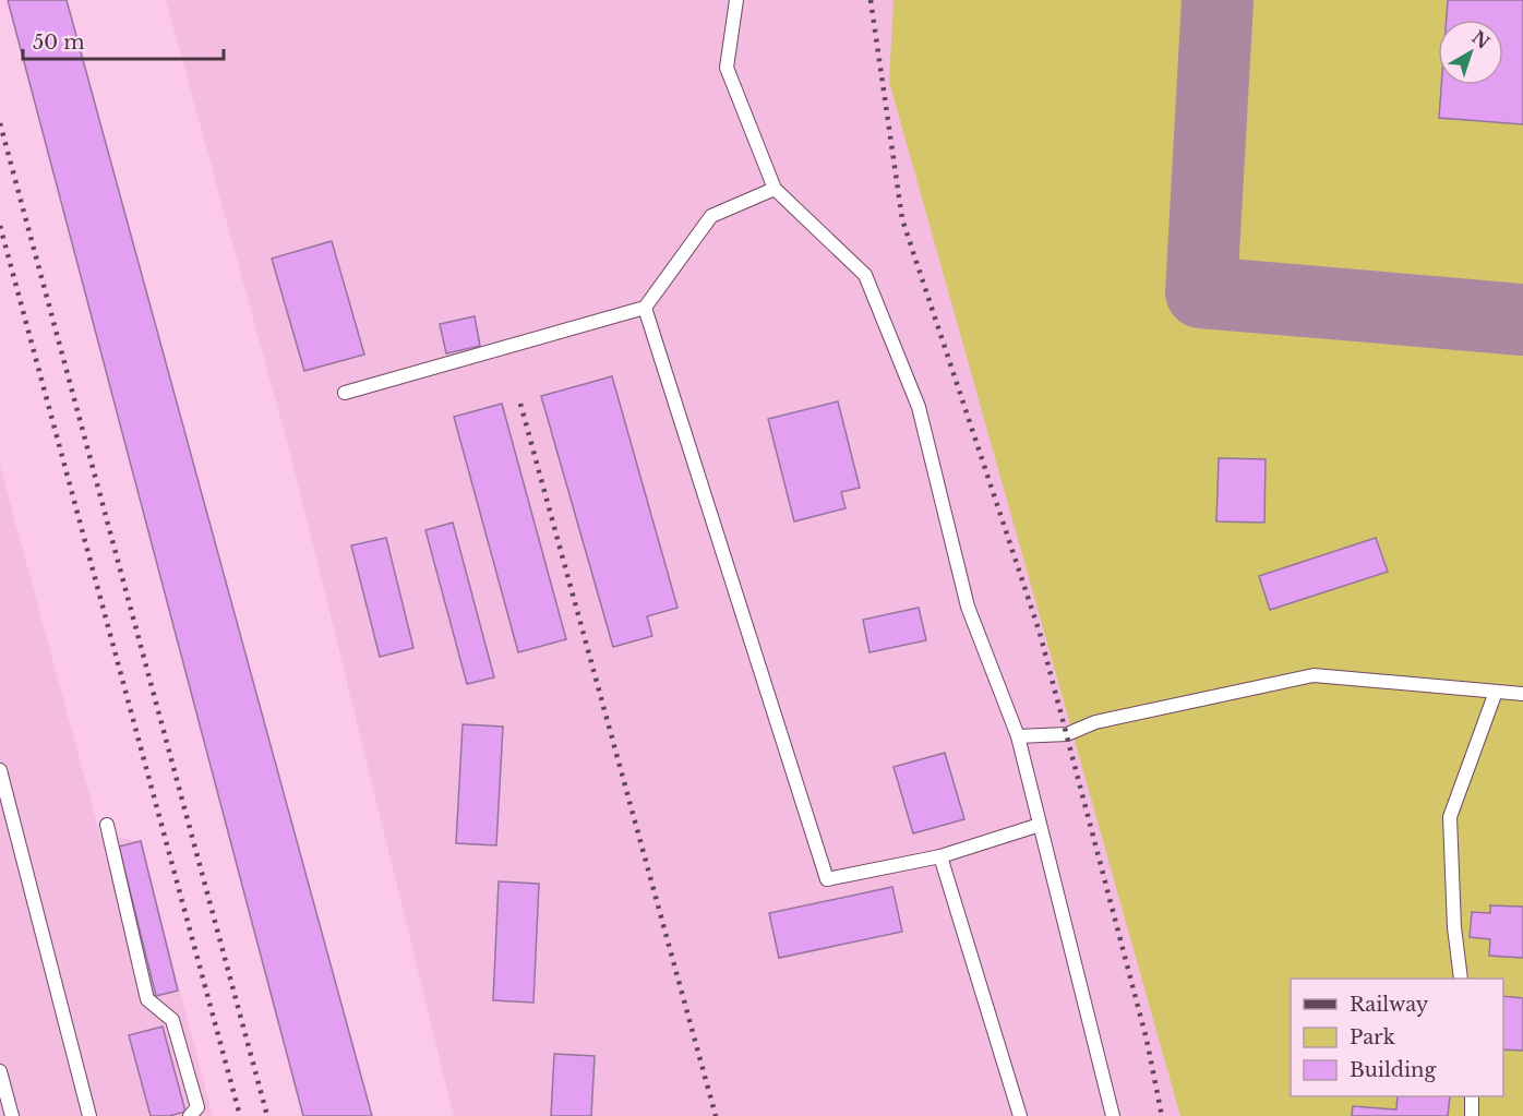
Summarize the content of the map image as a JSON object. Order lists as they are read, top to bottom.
{
  "legend": ["Railway", "Park", "Building"],
  "scale_bar": "50 m",
  "north": "top right"
}
